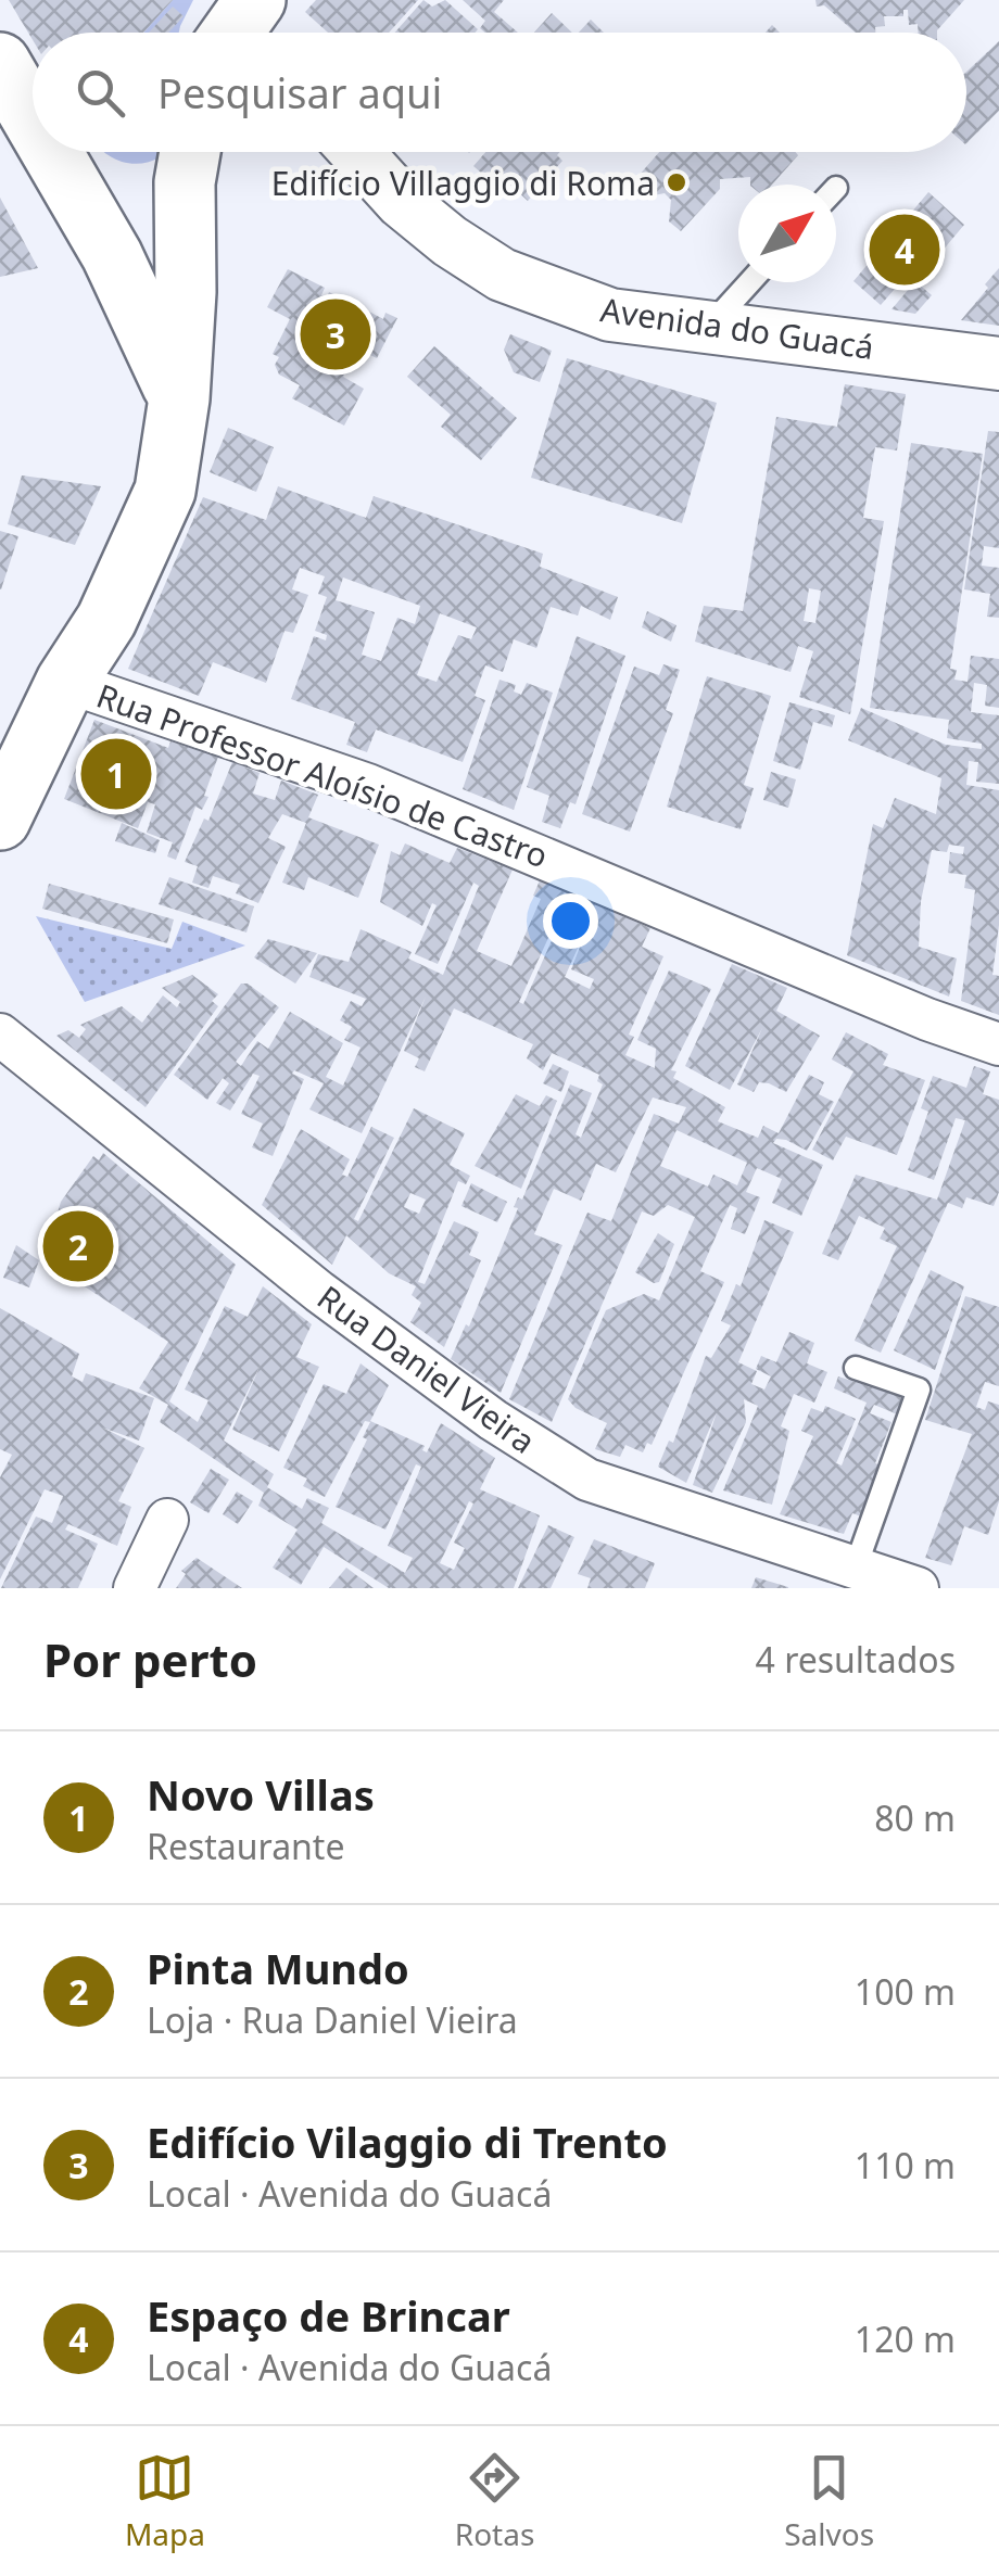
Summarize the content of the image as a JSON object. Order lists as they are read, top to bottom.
{
  "streets": {
    "street": ["Avenida do Guacá", "Rua Professor Aloísio de Castro", "Rua Daniel Vieira"]
  },
  "places": ["Edifício Villaggio di Roma"],
  "north": "top right",
  "page": {
    "search": "Pesquisar aqui",
    "pins": [
      "4",
      "3",
      "1",
      "2"
    ],
    "heading": ["Por perto", "4 resultados"],
    "list": [
      {
        "mark": "1",
        "name": "Novo Villas",
        "note": "Restaurante",
        "value": "80 m"
      },
      {
        "mark": "2",
        "name": "Pinta Mundo",
        "note": "Loja · Rua Daniel Vieira",
        "value": "100 m"
      },
      {
        "mark": "3",
        "name": "Edifício Vilaggio di Trento",
        "note": "Local · Avenida do Guacá",
        "value": "110 m"
      },
      {
        "mark": "4",
        "name": "Espaço de Brincar",
        "note": "Local · Avenida do Guacá",
        "value": "120 m"
      }
    ],
    "nav": ["Mapa", "Rotas", "Salvos"]
  }
}
